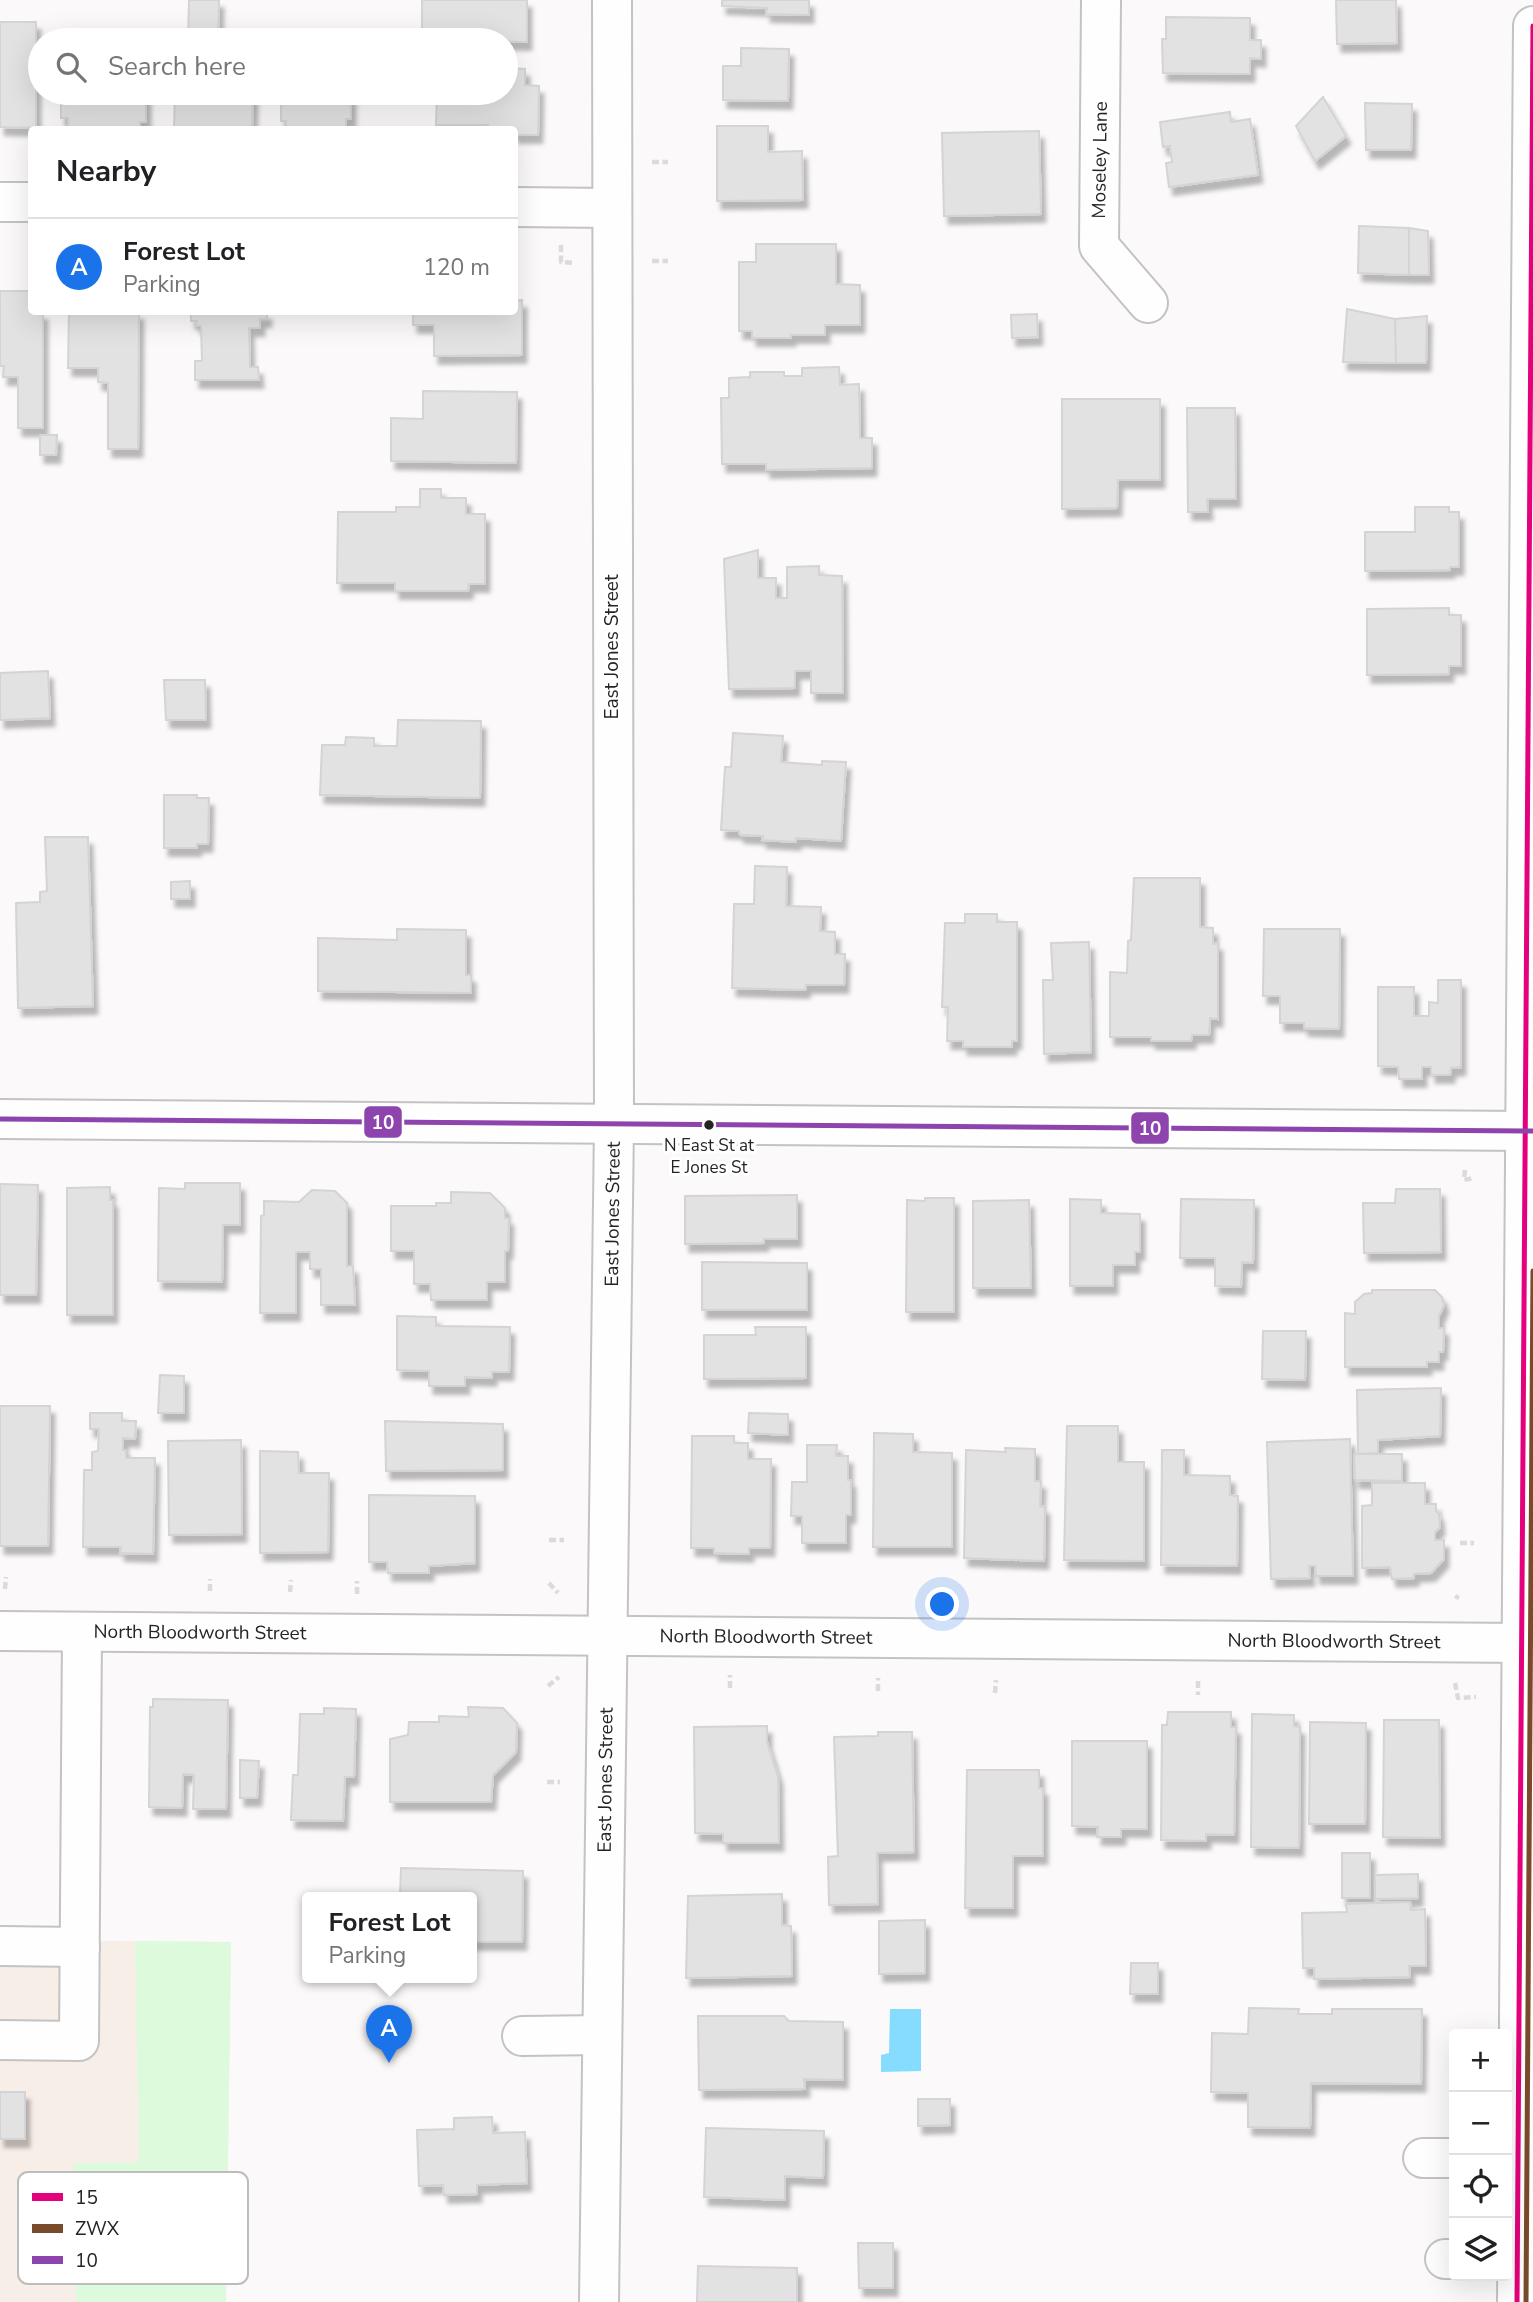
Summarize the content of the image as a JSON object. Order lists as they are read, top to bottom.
{
  "streets": {
    "street": ["Moseley Lane", "East Jones Street", "North Bloodworth Street"]
  },
  "crossings": [
    ["East Jones Street", "North Bloodworth Street"]
  ],
  "places": ["N East St at E Jones St"],
  "lines": ["transit line 15", "transit line 10", "transit line ZWX"],
  "legend": ["15", "ZWX", "10"],
  "page": {
    "search": "Search here",
    "heading": "Nearby",
    "list": [
      {
        "mark": "A",
        "name": "Forest Lot",
        "note": "Parking",
        "value": "120 m"
      }
    ],
    "popup": ["Forest Lot", "Parking"],
    "pins": "A",
    "map_buttons": ["+", "−"]
  }
}
